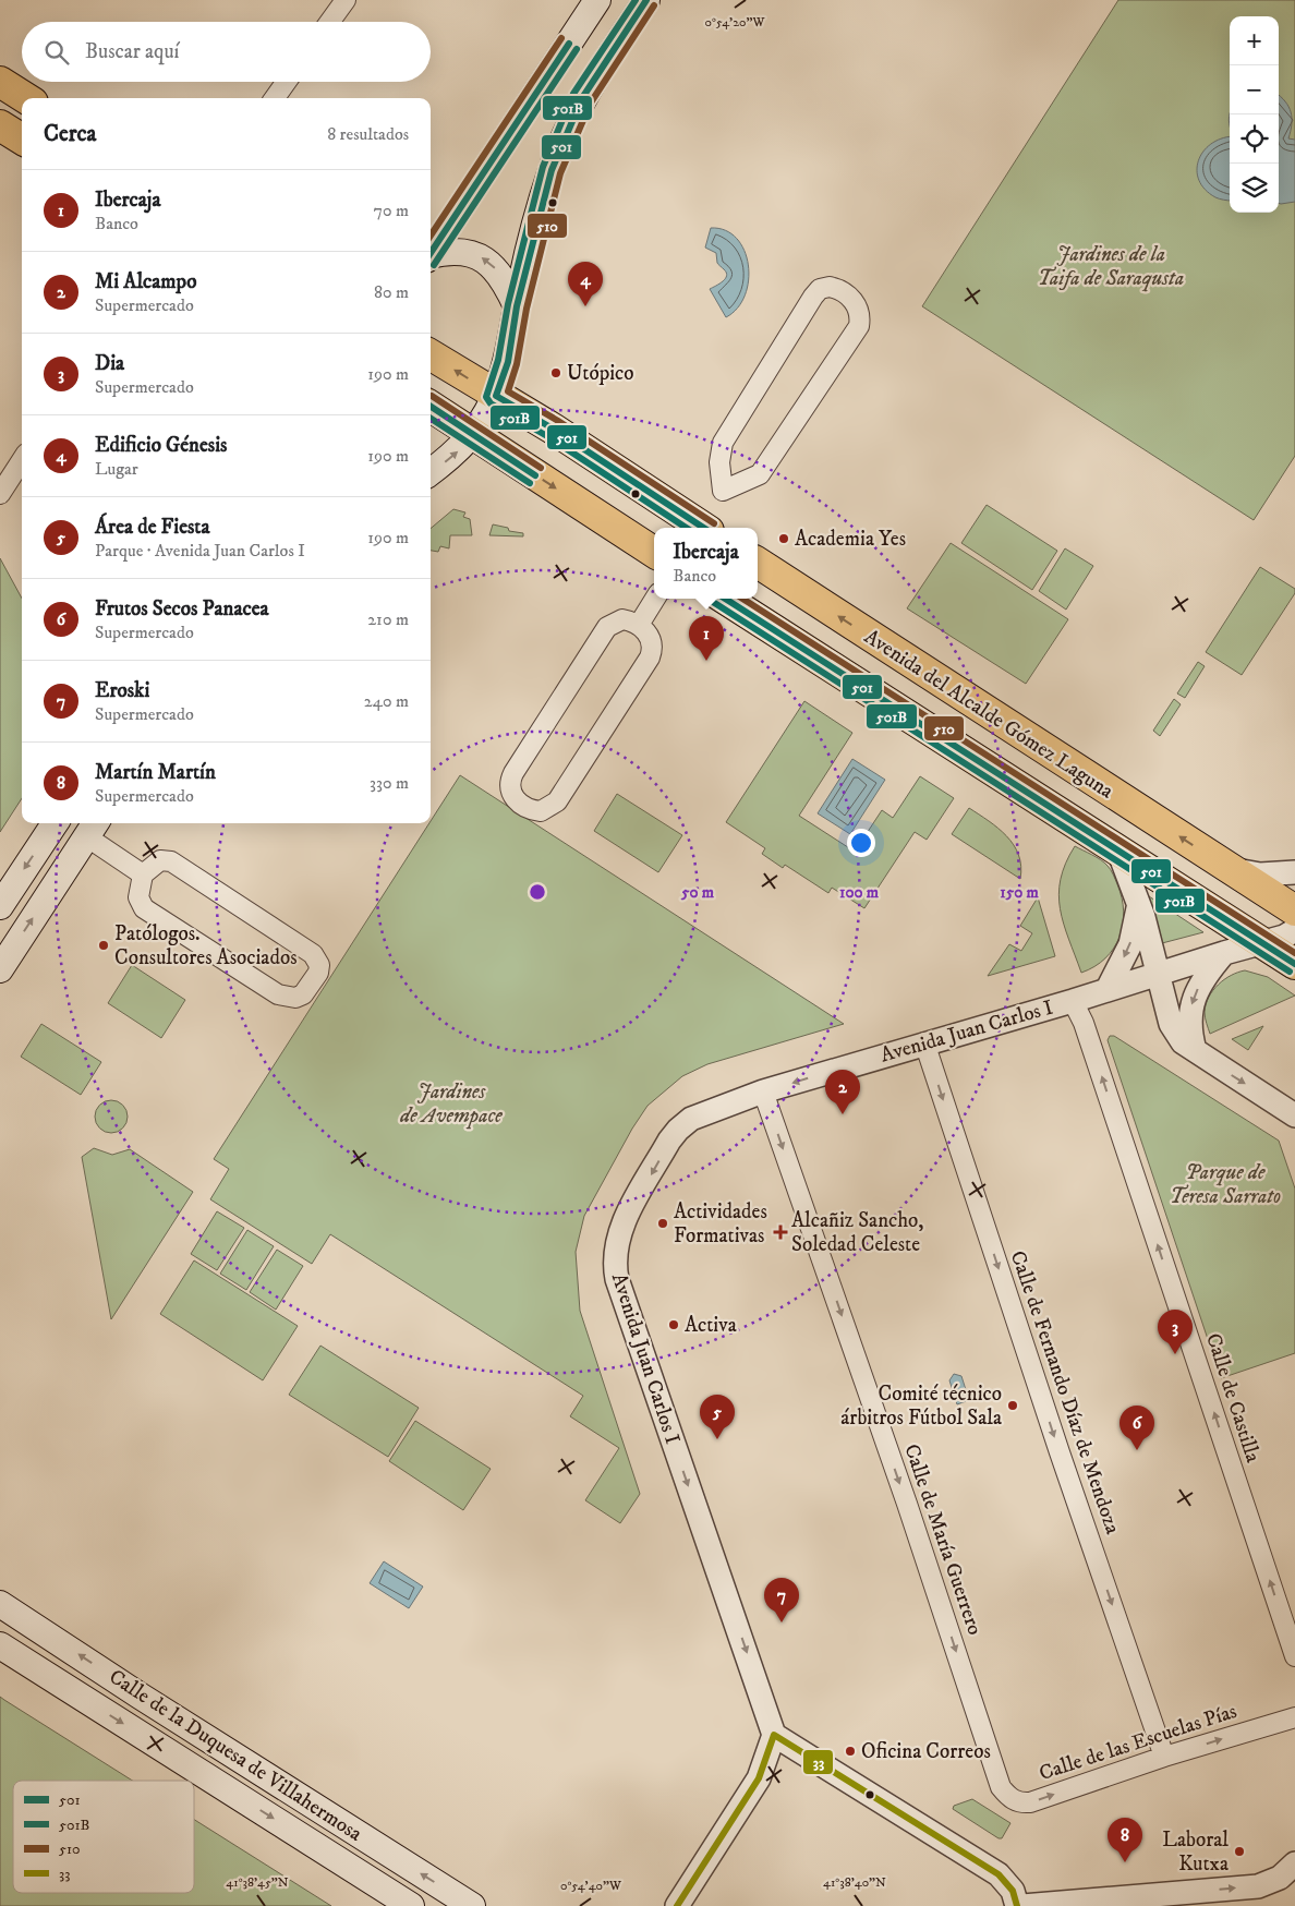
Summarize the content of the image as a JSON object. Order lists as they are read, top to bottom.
{
  "streets": {
    "main road": ["Avenida del Alcalde Gómez Laguna", "Calle de la Duquesa de Villahermosa"],
    "street": [
      "Avenida Juan Carlos I",
      "Calle de Fernando Díaz de Mendoza",
      "Calle de Castilla",
      "Calle de María Guerrero",
      "Calle de las Escuelas Pías"
    ]
  },
  "crossings": [
    ["Avenida Juan Carlos I", "Calle de Fernando Díaz de Mendoza"],
    ["Avenida Juan Carlos I", "Calle de Castilla"],
    ["Avenida Juan Carlos I", "Calle de María Guerrero"],
    ["Calle de Fernando Díaz de Mendoza", "Calle de las Escuelas Pías"],
    ["Calle de María Guerrero", "Calle de las Escuelas Pías"]
  ],
  "one_way": ["Calle de Fernando Díaz de Mendoza", "Calle de Castilla", "Calle de María Guerrero"],
  "parks": ["Jardines de la Taifa de Saraqusta", "Jardines de Avempace", "Parque de Teresa Sarrato"],
  "places": {
    "other": [
      "Utópico",
      "Academia Yes",
      "Patólogos. Consultores Asociados",
      "Actividades Formativas",
      "Activa",
      "Comité técnico árbitros Fútbol Sala",
      "Oficina Correos",
      "Laboral Kutxa"
    ],
    "health": ["Alcañiz Sancho, Soledad Celeste"]
  },
  "lines": [
    "transit line 501",
    "transit line 501B",
    "transit line 510",
    "transit line 33"
  ],
  "legend": [
    "501",
    "501B",
    "510",
    "33"
  ],
  "page": {
    "map_buttons": ["+", "−"],
    "search": "Buscar aquí",
    "heading": ["Cerca", "8 resultados"],
    "list": [
      {
        "mark": "1",
        "name": "Ibercaja",
        "note": "Banco",
        "value": "70 m"
      },
      {
        "mark": "2",
        "name": "Mi Alcampo",
        "note": "Supermercado",
        "value": "80 m"
      },
      {
        "mark": "3",
        "name": "Dia",
        "note": "Supermercado",
        "value": "190 m"
      },
      {
        "mark": "4",
        "name": "Edificio Génesis",
        "note": "Lugar",
        "value": "190 m"
      },
      {
        "mark": "5",
        "name": "Área de Fiesta",
        "note": "Parque · Avenida Juan Carlos I",
        "value": "190 m"
      },
      {
        "mark": "6",
        "name": "Frutos Secos Panacea",
        "note": "Supermercado",
        "value": "210 m"
      },
      {
        "mark": "7",
        "name": "Eroski",
        "note": "Supermercado",
        "value": "240 m"
      },
      {
        "mark": "8",
        "name": "Martín Martín",
        "note": "Supermercado",
        "value": "330 m"
      }
    ],
    "pins": [
      "4",
      "1",
      "2",
      "3",
      "5",
      "6",
      "7",
      "8"
    ],
    "popup": ["Ibercaja", "Banco"]
  },
  "coordinates": [
    "0°54'20\"W",
    "41°38'45\"N",
    "41°38'40\"N",
    "0°54'40\"W"
  ],
  "rings": ["50 m", "100 m", "150 m"]
}
